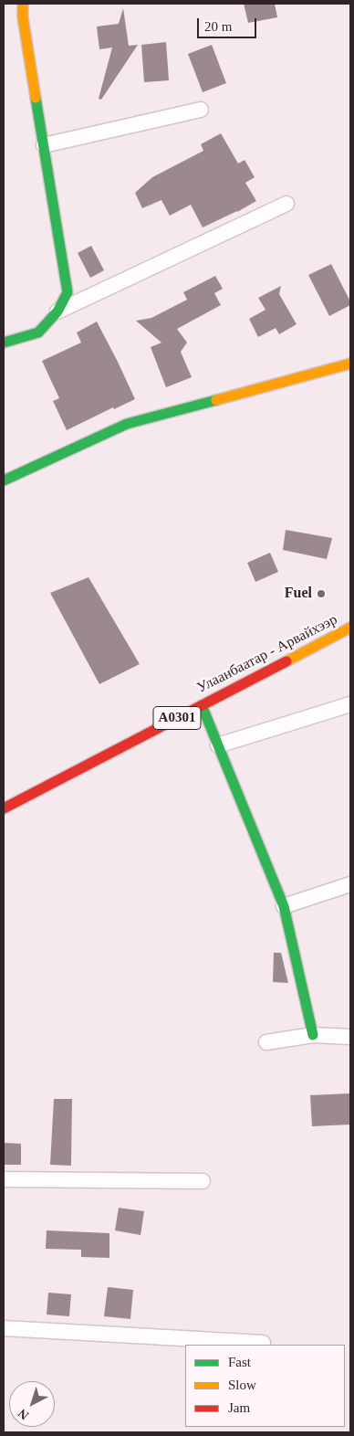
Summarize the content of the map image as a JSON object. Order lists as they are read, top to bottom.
{
  "streets": {
    "main road": ["Улаанбаатар - Арвайхээр", "A0301"]
  },
  "places": ["Fuel"],
  "legend": ["Fast", "Slow", "Jam"],
  "scale_bar": "20 m",
  "north": "bottom left"
}
